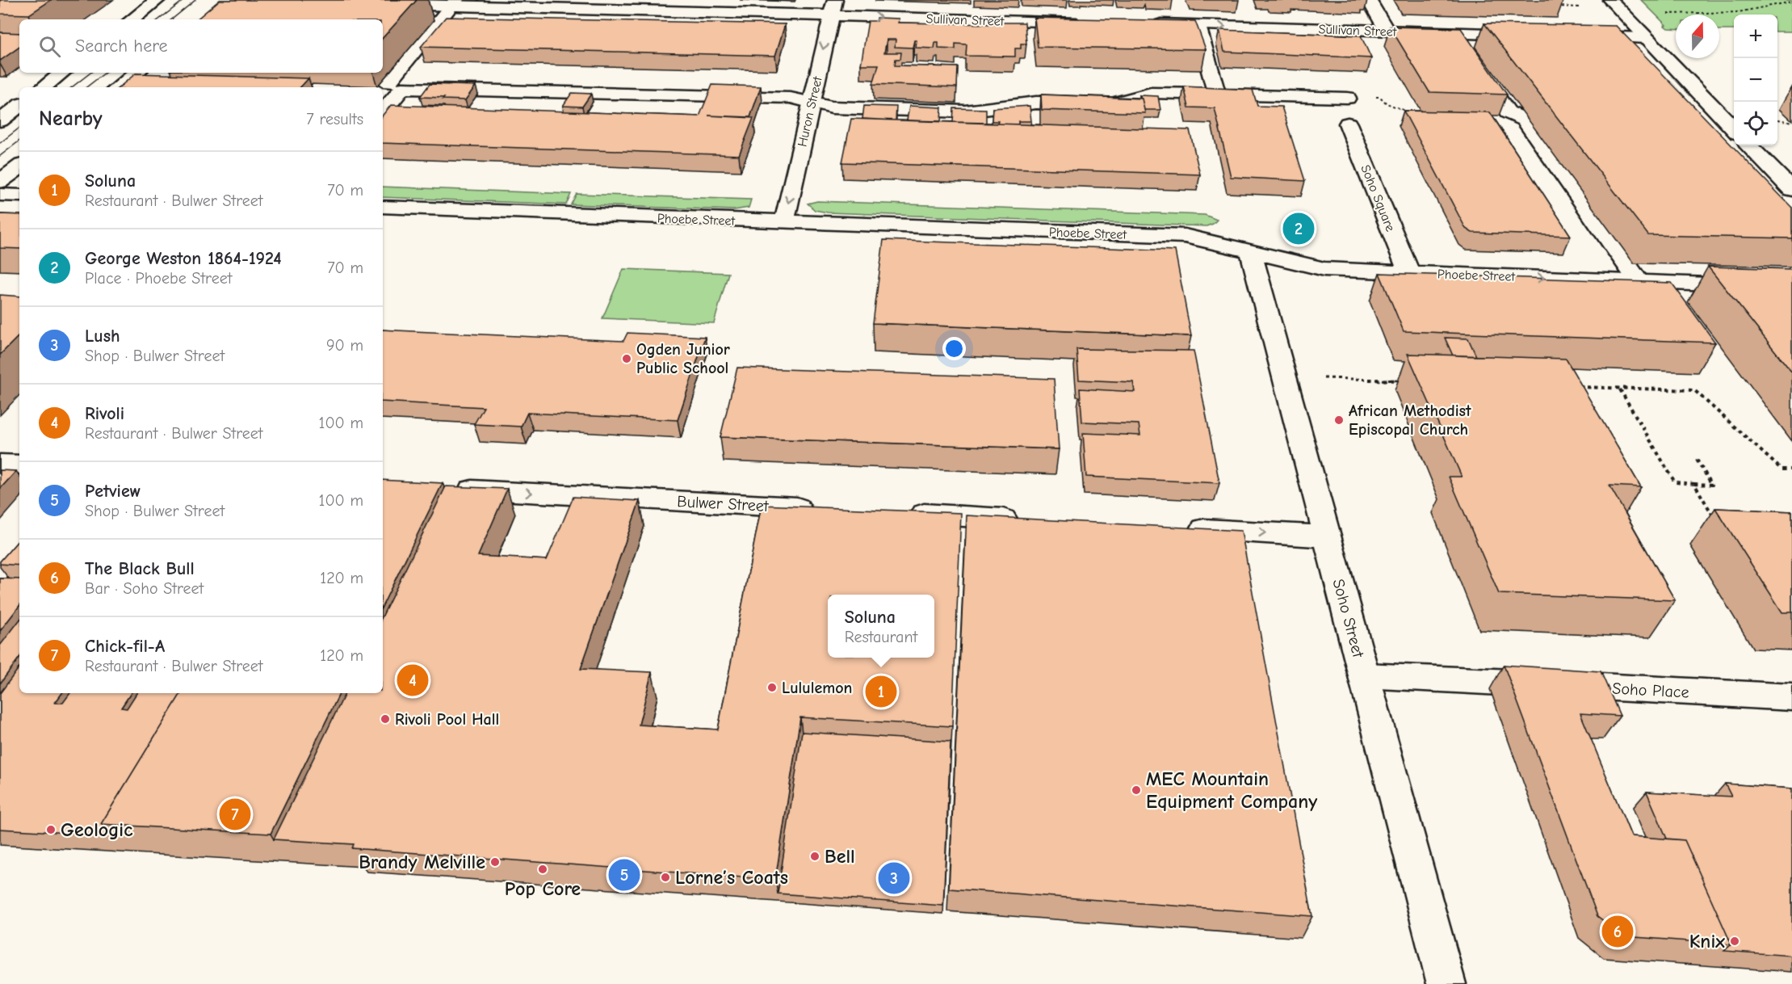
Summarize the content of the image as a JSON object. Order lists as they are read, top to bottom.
{
  "streets": {
    "street": [
      "Sullivan Street",
      "Huron Street",
      "Soho Square",
      "Phoebe Street",
      "Bulwer Street",
      "Soho Street",
      "Soho Place"
    ]
  },
  "crossings": [
    ["Sullivan Street", "Huron Street"],
    ["Huron Street", "Phoebe Street"],
    ["Soho Square", "Phoebe Street"],
    ["Phoebe Street", "Soho Street"],
    ["Soho Street", "Soho Place"]
  ],
  "one_way": ["Huron Street", "Bulwer Street"],
  "places": [
    "Ogden Junior Public School",
    "African Methodist Episcopal Church",
    "Lululemon",
    "Rivoli Pool Hall",
    "MEC Mountain Equipment Company",
    "Geologic",
    "Bell",
    "Brandy Melville",
    "Pop Core",
    "Lorne’s Coats",
    "Knix"
  ],
  "north": "top",
  "page": {
    "map_buttons": ["+", "−"],
    "search": "Search here",
    "heading": ["Nearby", "7 results"],
    "list": [
      {
        "mark": "1",
        "name": "Soluna",
        "note": "Restaurant · Bulwer Street",
        "value": "70 m"
      },
      {
        "mark": "2",
        "name": "George Weston 1864-1924",
        "note": "Place · Phoebe Street",
        "value": "70 m"
      },
      {
        "mark": "3",
        "name": "Lush",
        "note": "Shop · Bulwer Street",
        "value": "90 m"
      },
      {
        "mark": "4",
        "name": "Rivoli",
        "note": "Restaurant · Bulwer Street",
        "value": "100 m"
      },
      {
        "mark": "5",
        "name": "Petview",
        "note": "Shop · Bulwer Street",
        "value": "100 m"
      },
      {
        "mark": "6",
        "name": "The Black Bull",
        "note": "Bar · Soho Street",
        "value": "120 m"
      },
      {
        "mark": "7",
        "name": "Chick-fil-A",
        "note": "Restaurant · Bulwer Street",
        "value": "120 m"
      }
    ],
    "pins": [
      "2",
      "4",
      "1",
      "7",
      "5",
      "3",
      "6"
    ],
    "popup": ["Soluna", "Restaurant"]
  }
}
